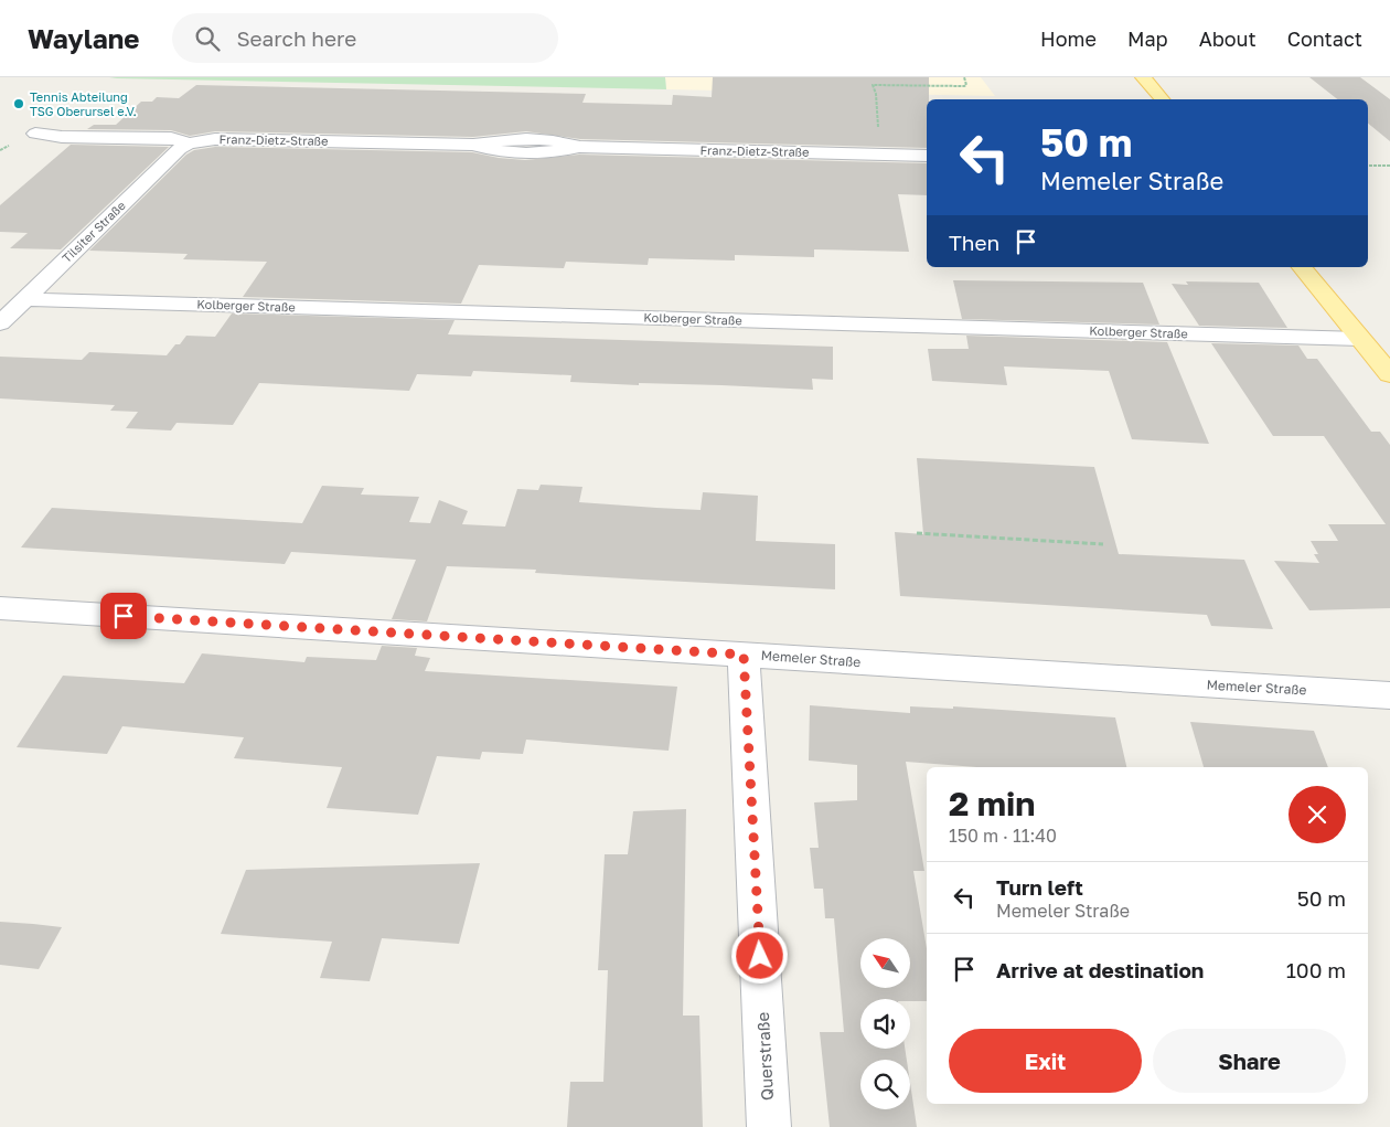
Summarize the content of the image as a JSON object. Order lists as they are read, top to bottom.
{
  "streets": {
    "street": [
      "Franz-Dietz-Straße",
      "Tilsiter Straße",
      "Kolberger Straße",
      "Memeler Straße",
      "Querstraße"
    ]
  },
  "crossings": [
    ["Franz-Dietz-Straße", "Tilsiter Straße"],
    ["Tilsiter Straße", "Kolberger Straße"],
    ["Memeler Straße", "Querstraße"]
  ],
  "places": ["Tennis Abteilung TSG Oberursel e.V."],
  "north": "top left",
  "page": {
    "header": "Waylane",
    "search": "Search here",
    "nav": [
      "Home",
      "Map",
      "About",
      "Contact"
    ],
    "turn": ["50 m", "Memeler Straße"],
    "then": "Then",
    "heading": ["2 min", "150 m · 11:40"],
    "list": [
      {
        "name": "Turn left",
        "note": "Memeler Straße",
        "value": "50 m"
      },
      {
        "name": "Arrive at destination",
        "value": "100 m"
      }
    ],
    "buttons": ["Exit", "Share"]
  }
}
